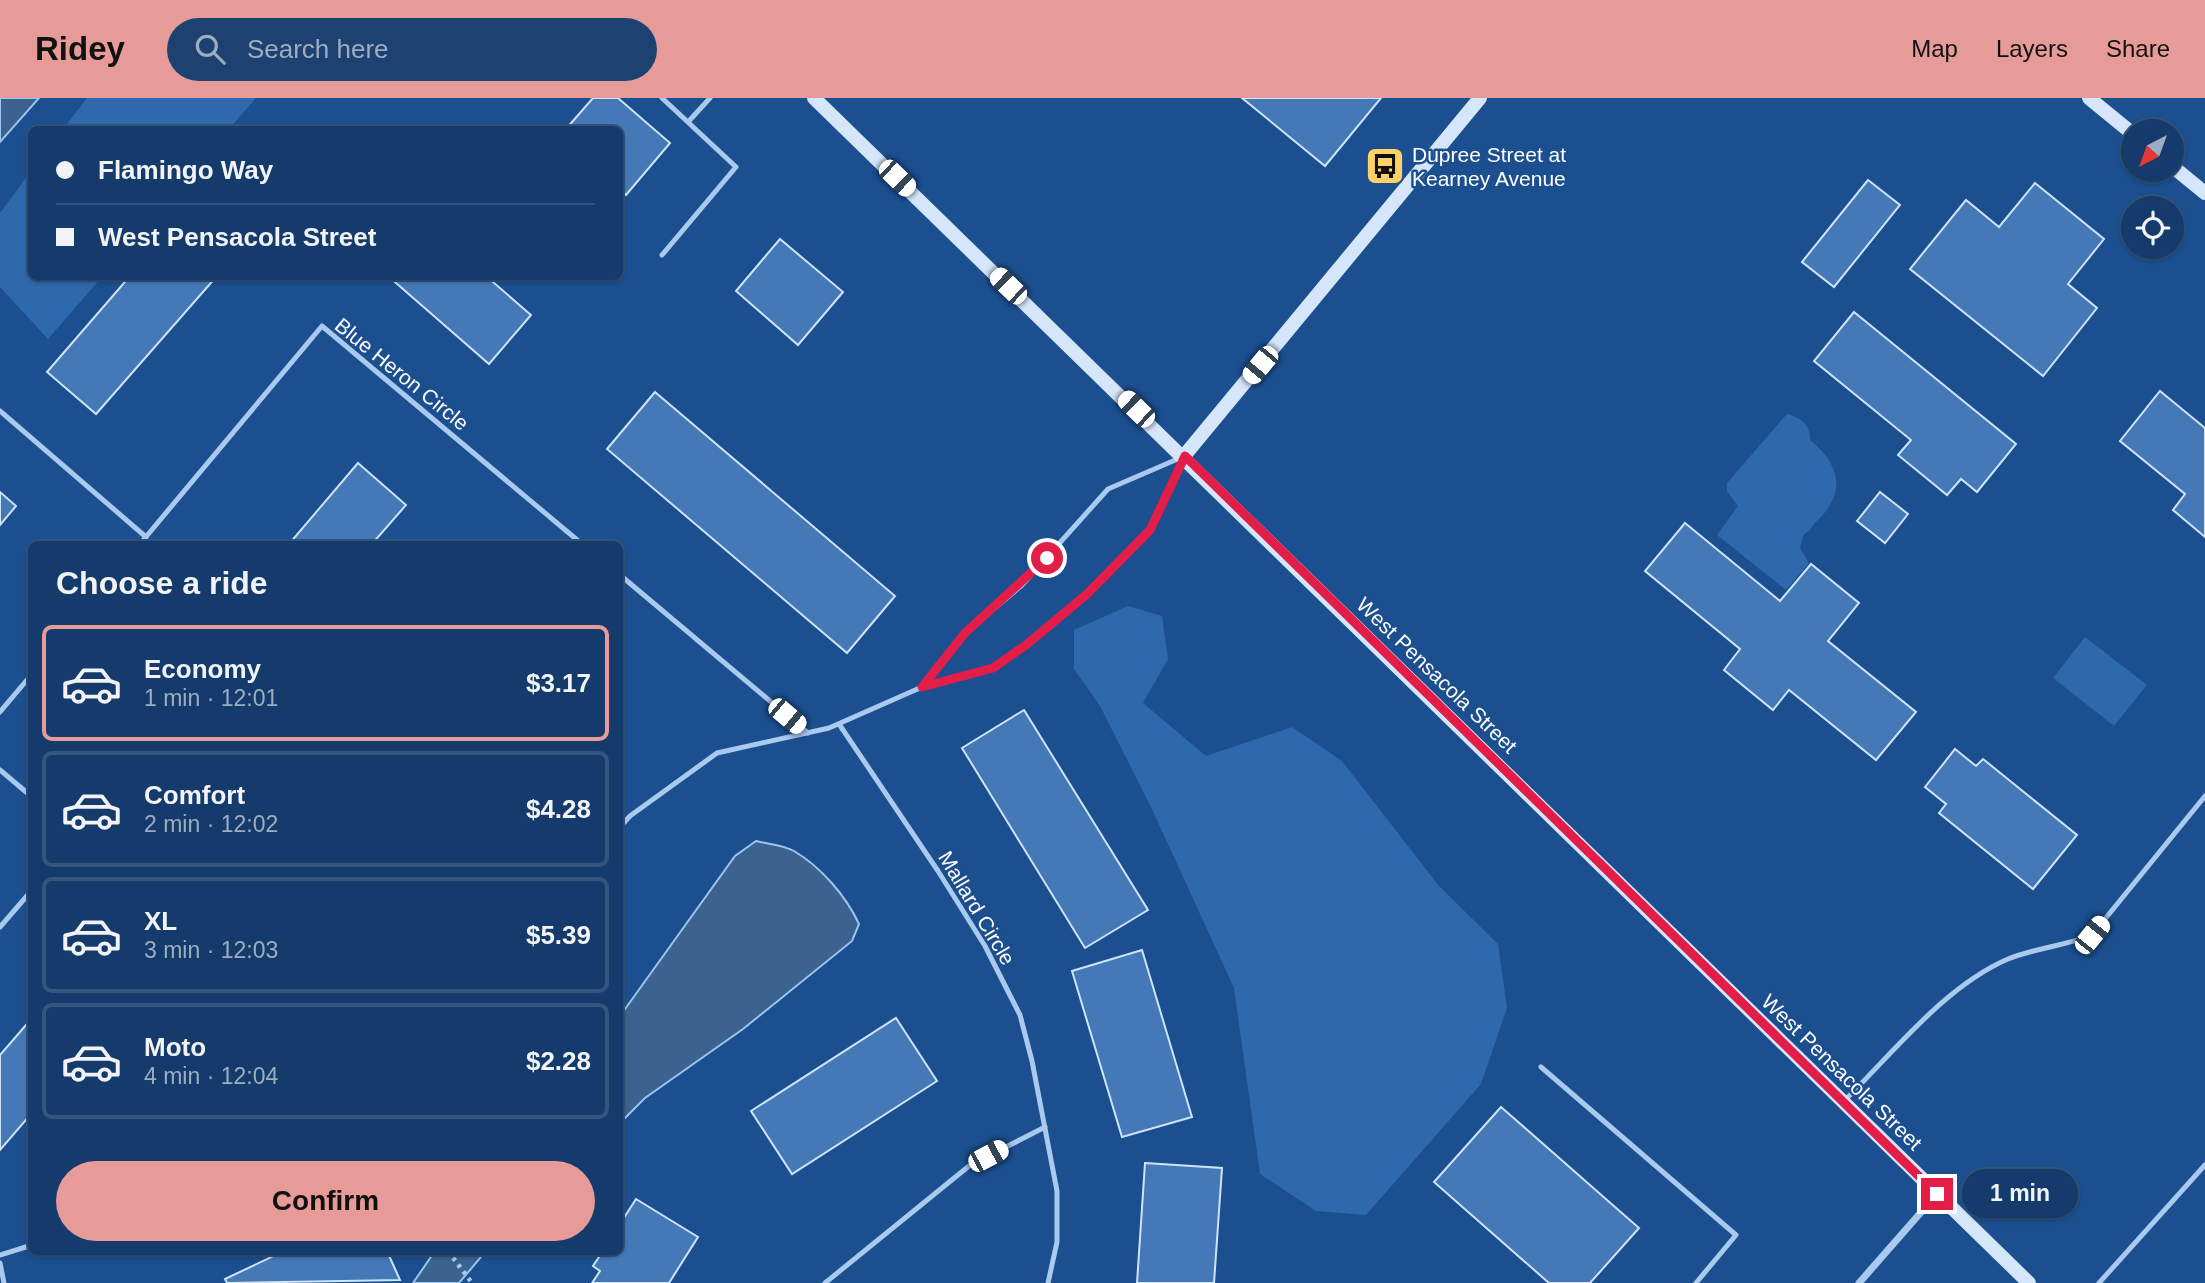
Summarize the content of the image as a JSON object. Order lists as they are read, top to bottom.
{
  "streets": {
    "main road": ["West Pensacola Street"],
    "lane": ["Blue Heron Circle", "Mallard Circle"]
  },
  "places": {
    "bus stop": ["Dupree Street at Kearney Avenue"]
  },
  "north": "bottom left",
  "page": {
    "header": "Ridey",
    "search": "Search here",
    "nav": ["Map", "Layers", "Share"],
    "banner": ["Flamingo Way", "West Pensacola Street"],
    "heading": "Choose a ride",
    "list": [
      {
        "name": "Economy",
        "note": "1 min · 12:01",
        "value": "$3.17"
      },
      {
        "name": "Comfort",
        "note": "2 min · 12:02",
        "value": "$4.28"
      },
      {
        "name": "XL",
        "note": "3 min · 12:03",
        "value": "$5.39"
      },
      {
        "name": "Moto",
        "note": "4 min · 12:04",
        "value": "$2.28"
      }
    ],
    "buttons": "Confirm",
    "bubble": "1 min"
  }
}
